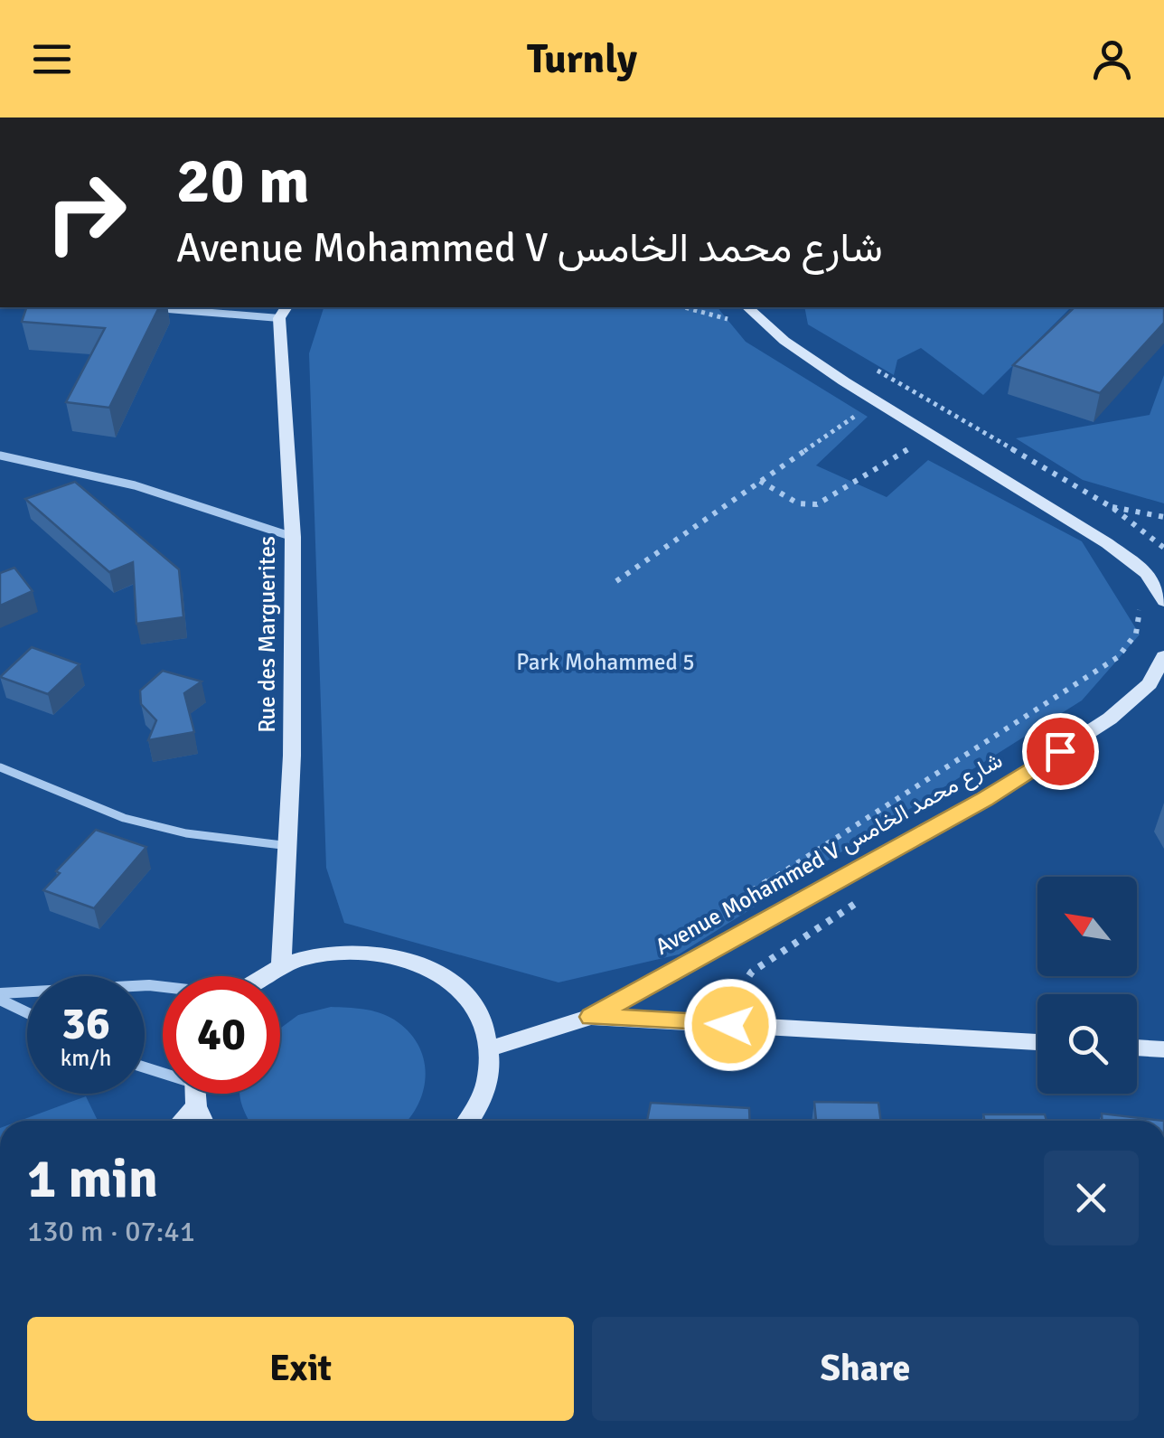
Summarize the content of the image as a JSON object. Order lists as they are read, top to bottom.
{
  "streets": {
    "main road": ["Rue des Marguerites", "Avenue Mohammed V شارع محمد الخامس"]
  },
  "parks": ["Park Mohammed 5"],
  "north": "top left",
  "page": {
    "header": "Turnly",
    "turn": ["20 m", "Avenue Mohammed V شارع محمد الخامس"],
    "speed": "36 km/h",
    "limit": "40",
    "heading": ["1 min", "130 m · 07:41"],
    "buttons": ["Exit", "Share"]
  }
}
